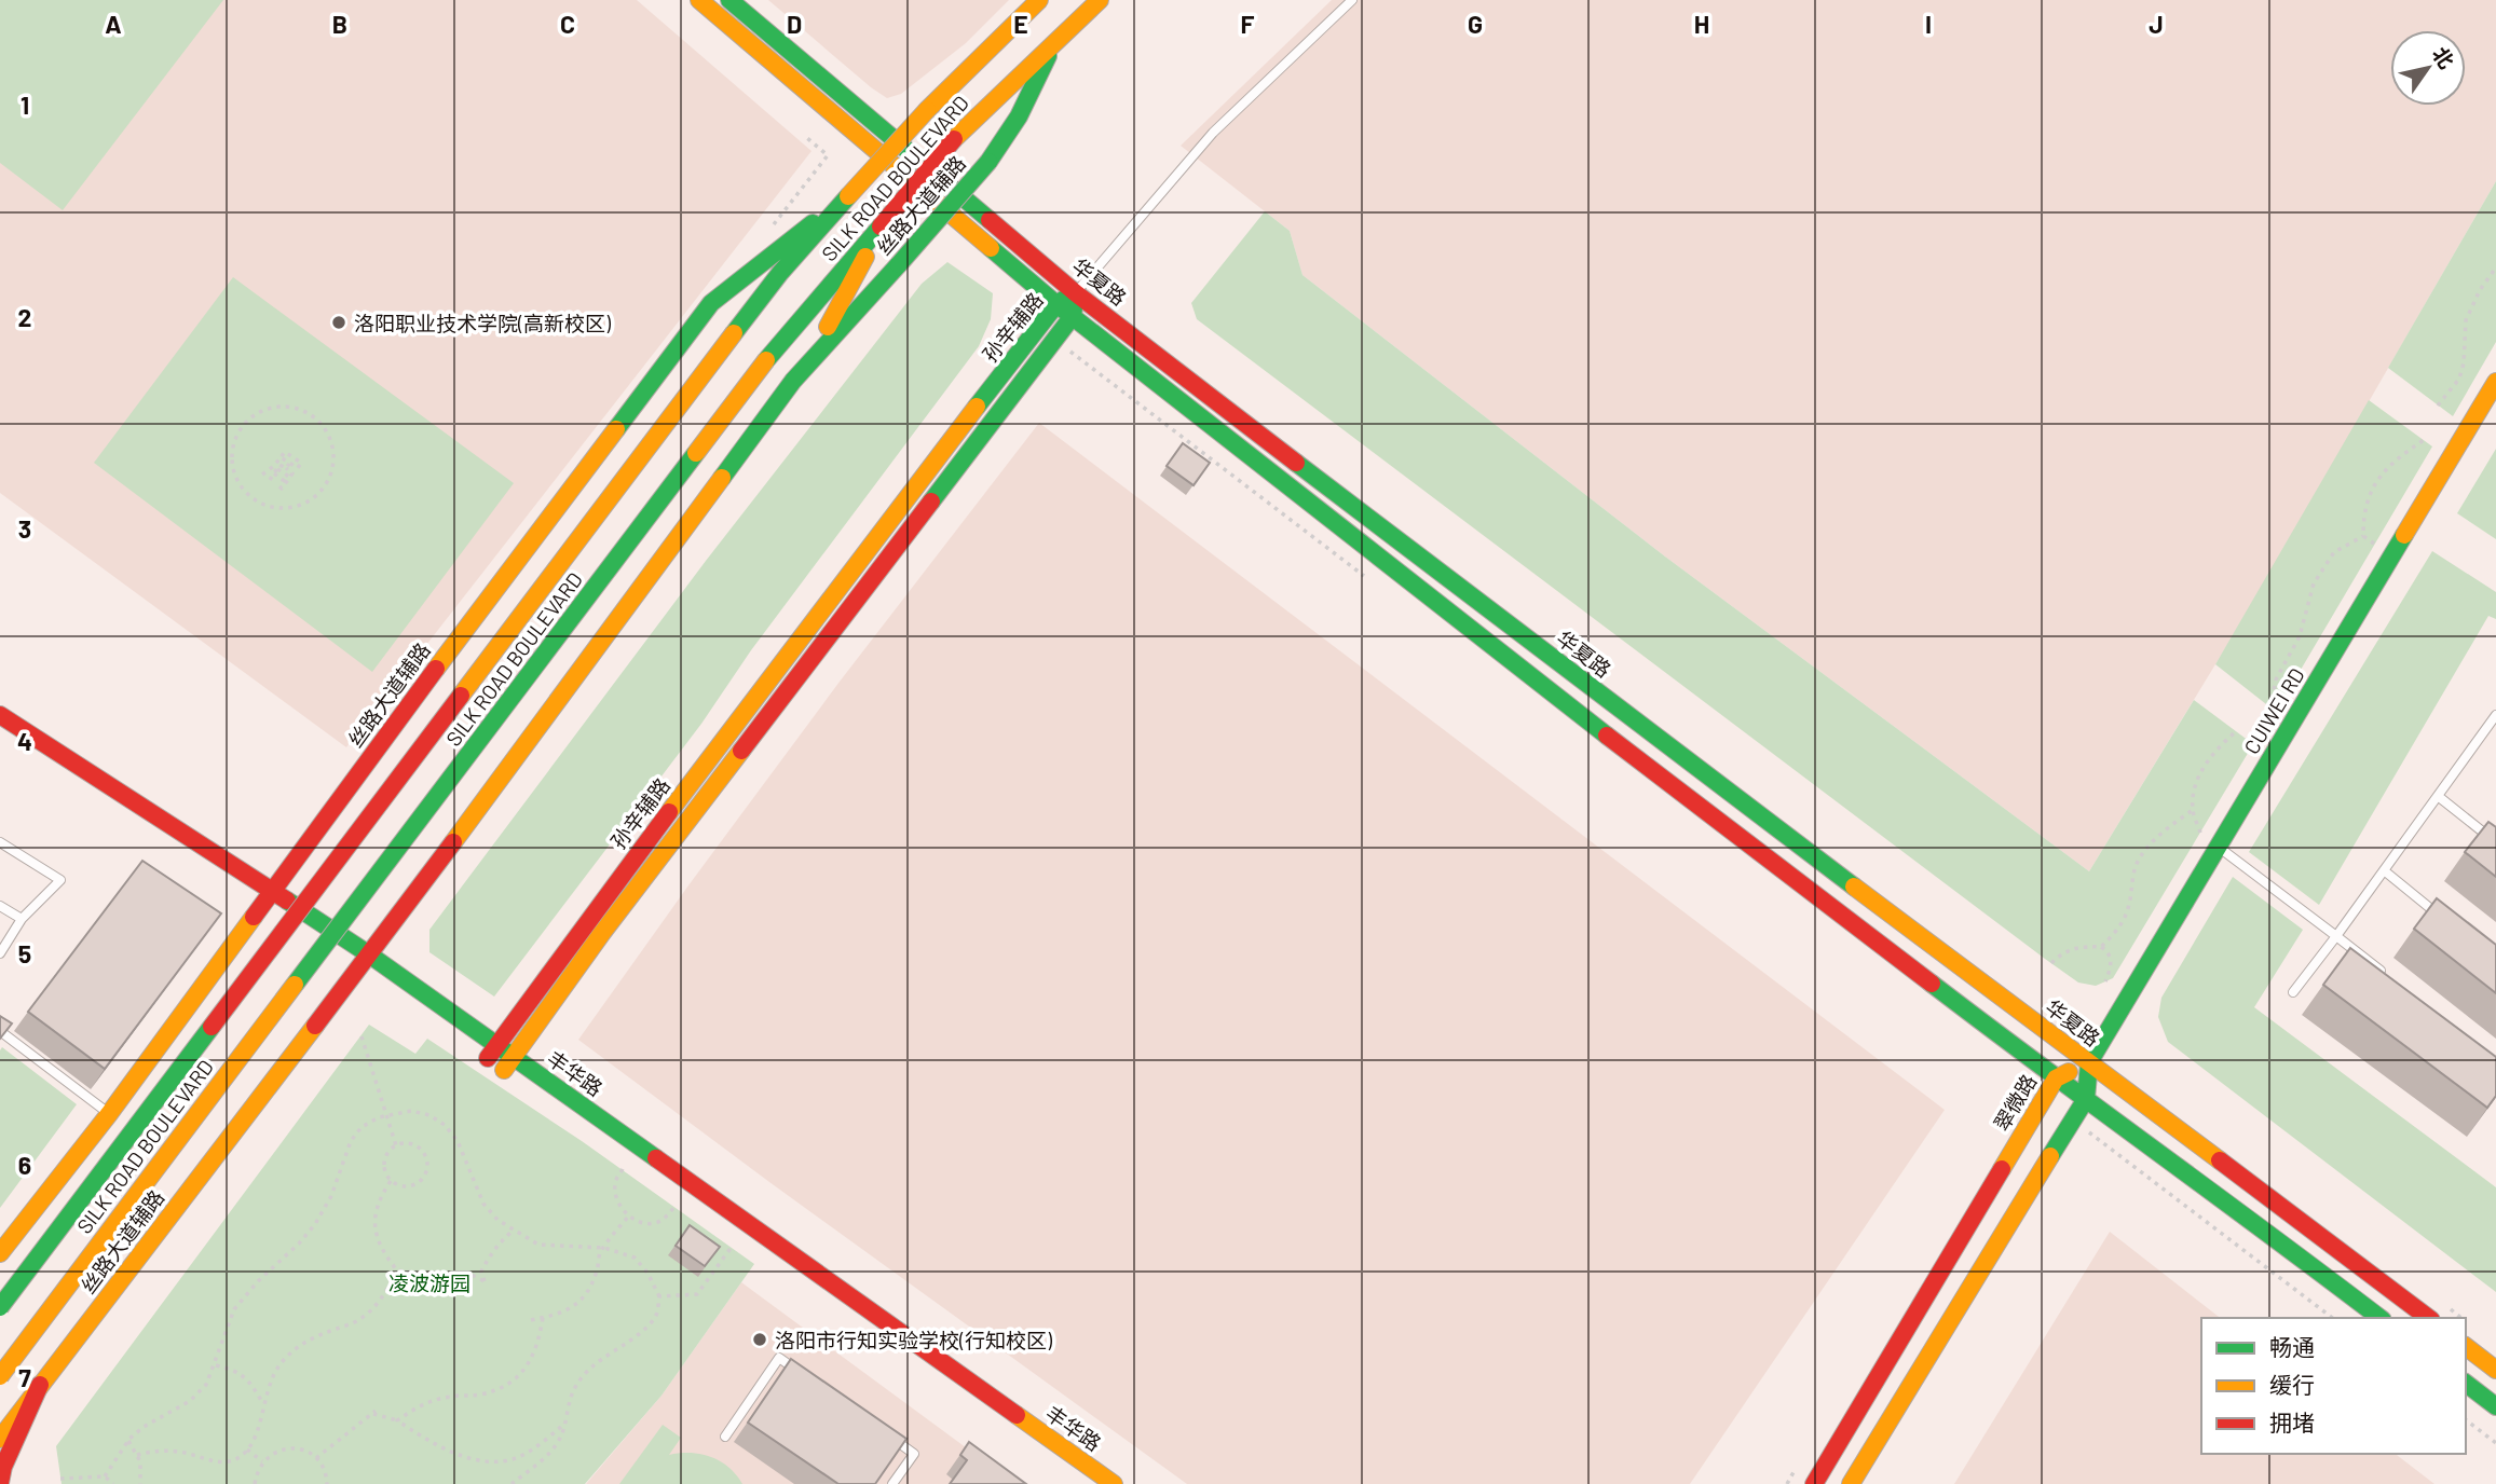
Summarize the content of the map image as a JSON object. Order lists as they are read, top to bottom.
{
  "streets": {
    "main road": [
      "SILK ROAD BOULEVARD",
      "丝路大道辅路",
      "华夏路",
      "孙辛辅路",
      "CUIWEI RD",
      "丰华路",
      "翠微路"
    ]
  },
  "crossings": [
    ["SILK ROAD BOULEVARD", "丝路大道辅路"],
    ["丝路大道辅路", "丰华路"],
    ["华夏路", "孙辛辅路"],
    ["华夏路", "CUIWEI RD"],
    ["华夏路", "翠微路"],
    ["孙辛辅路", "丰华路"],
    ["CUIWEI RD", "翠微路"]
  ],
  "parks": ["凌波游园"],
  "places": ["洛阳职业技术学院(高新校区)", "洛阳市行知实验学校(行知校区)"],
  "legend": ["畅通", "缓行", "拥堵"],
  "north": "top right",
  "grid": {
    "columns": [
      "A",
      "B",
      "C",
      "D",
      "E",
      "F",
      "G",
      "H",
      "I",
      "J"
    ],
    "rows": [
      "1",
      "2",
      "3",
      "4",
      "5",
      "6",
      "7"
    ]
  }
}
